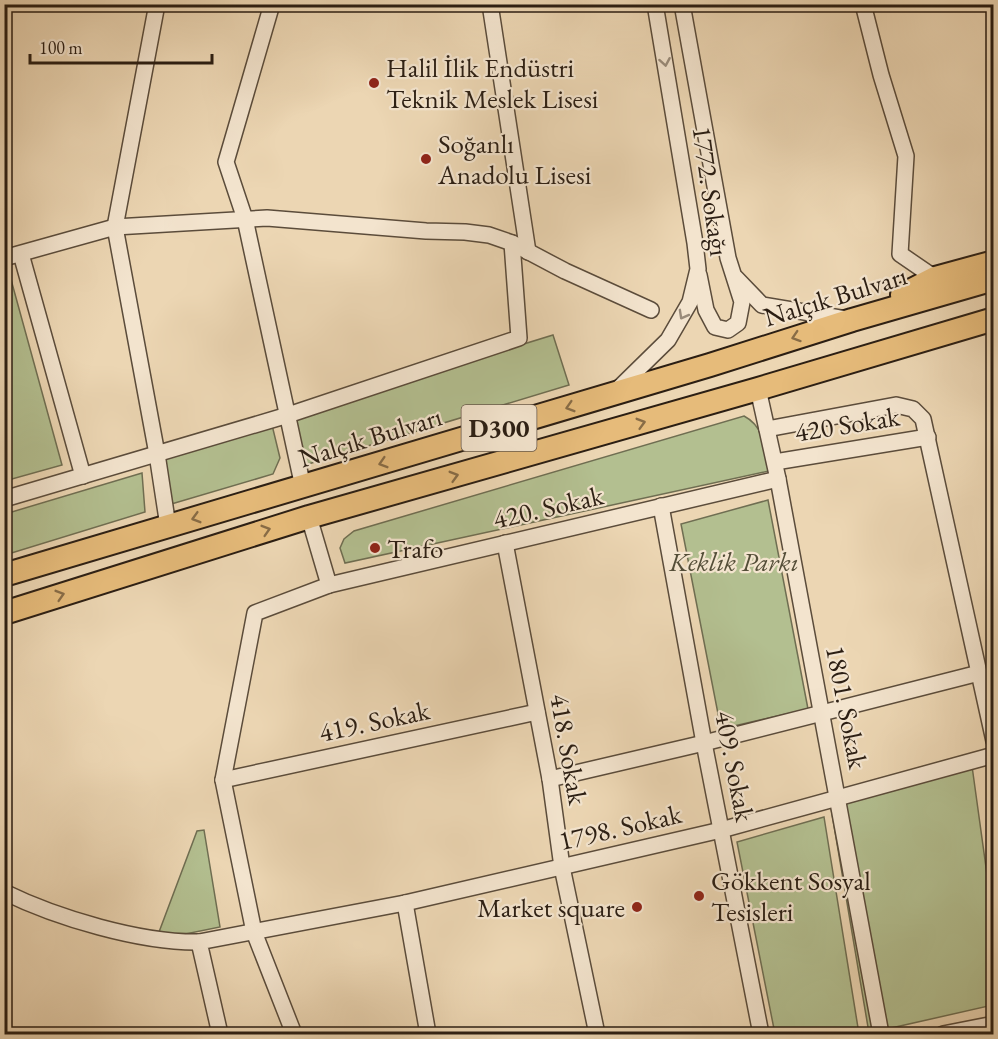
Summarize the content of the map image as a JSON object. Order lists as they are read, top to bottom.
{
  "streets": {
    "highway": ["Nalçık Bulvarı", "D300"],
    "street": [
      "1772. Sokağı",
      "420 Sokak",
      "420. Sokak",
      "1801. Sokak",
      "419. Sokak",
      "418. Sokak",
      "409. Sokak",
      "1798. Sokak"
    ]
  },
  "crossings": [
    ["1772. Sokağı", "Nalçık Bulvarı"],
    ["420 Sokak", "1801. Sokak"],
    ["D300", "1801. Sokak"],
    ["420. Sokak", "1801. Sokak"],
    ["420. Sokak", "419. Sokak"],
    ["420. Sokak", "418. Sokak"],
    ["420. Sokak", "409. Sokak"],
    ["1801. Sokak", "1798. Sokak"],
    ["419. Sokak", "418. Sokak"],
    ["418. Sokak", "1798. Sokak"],
    ["409. Sokak", "1798. Sokak"]
  ],
  "parks": ["Keklik Parkı"],
  "places": [
    "Halil İlik Endüstri Teknik Meslek Lisesi",
    "Soğanlı Anadolu Lisesi",
    "Trafo",
    "Gökkent Sosyal Tesisleri",
    "Market square"
  ],
  "scale_bar": "100 m"
}
